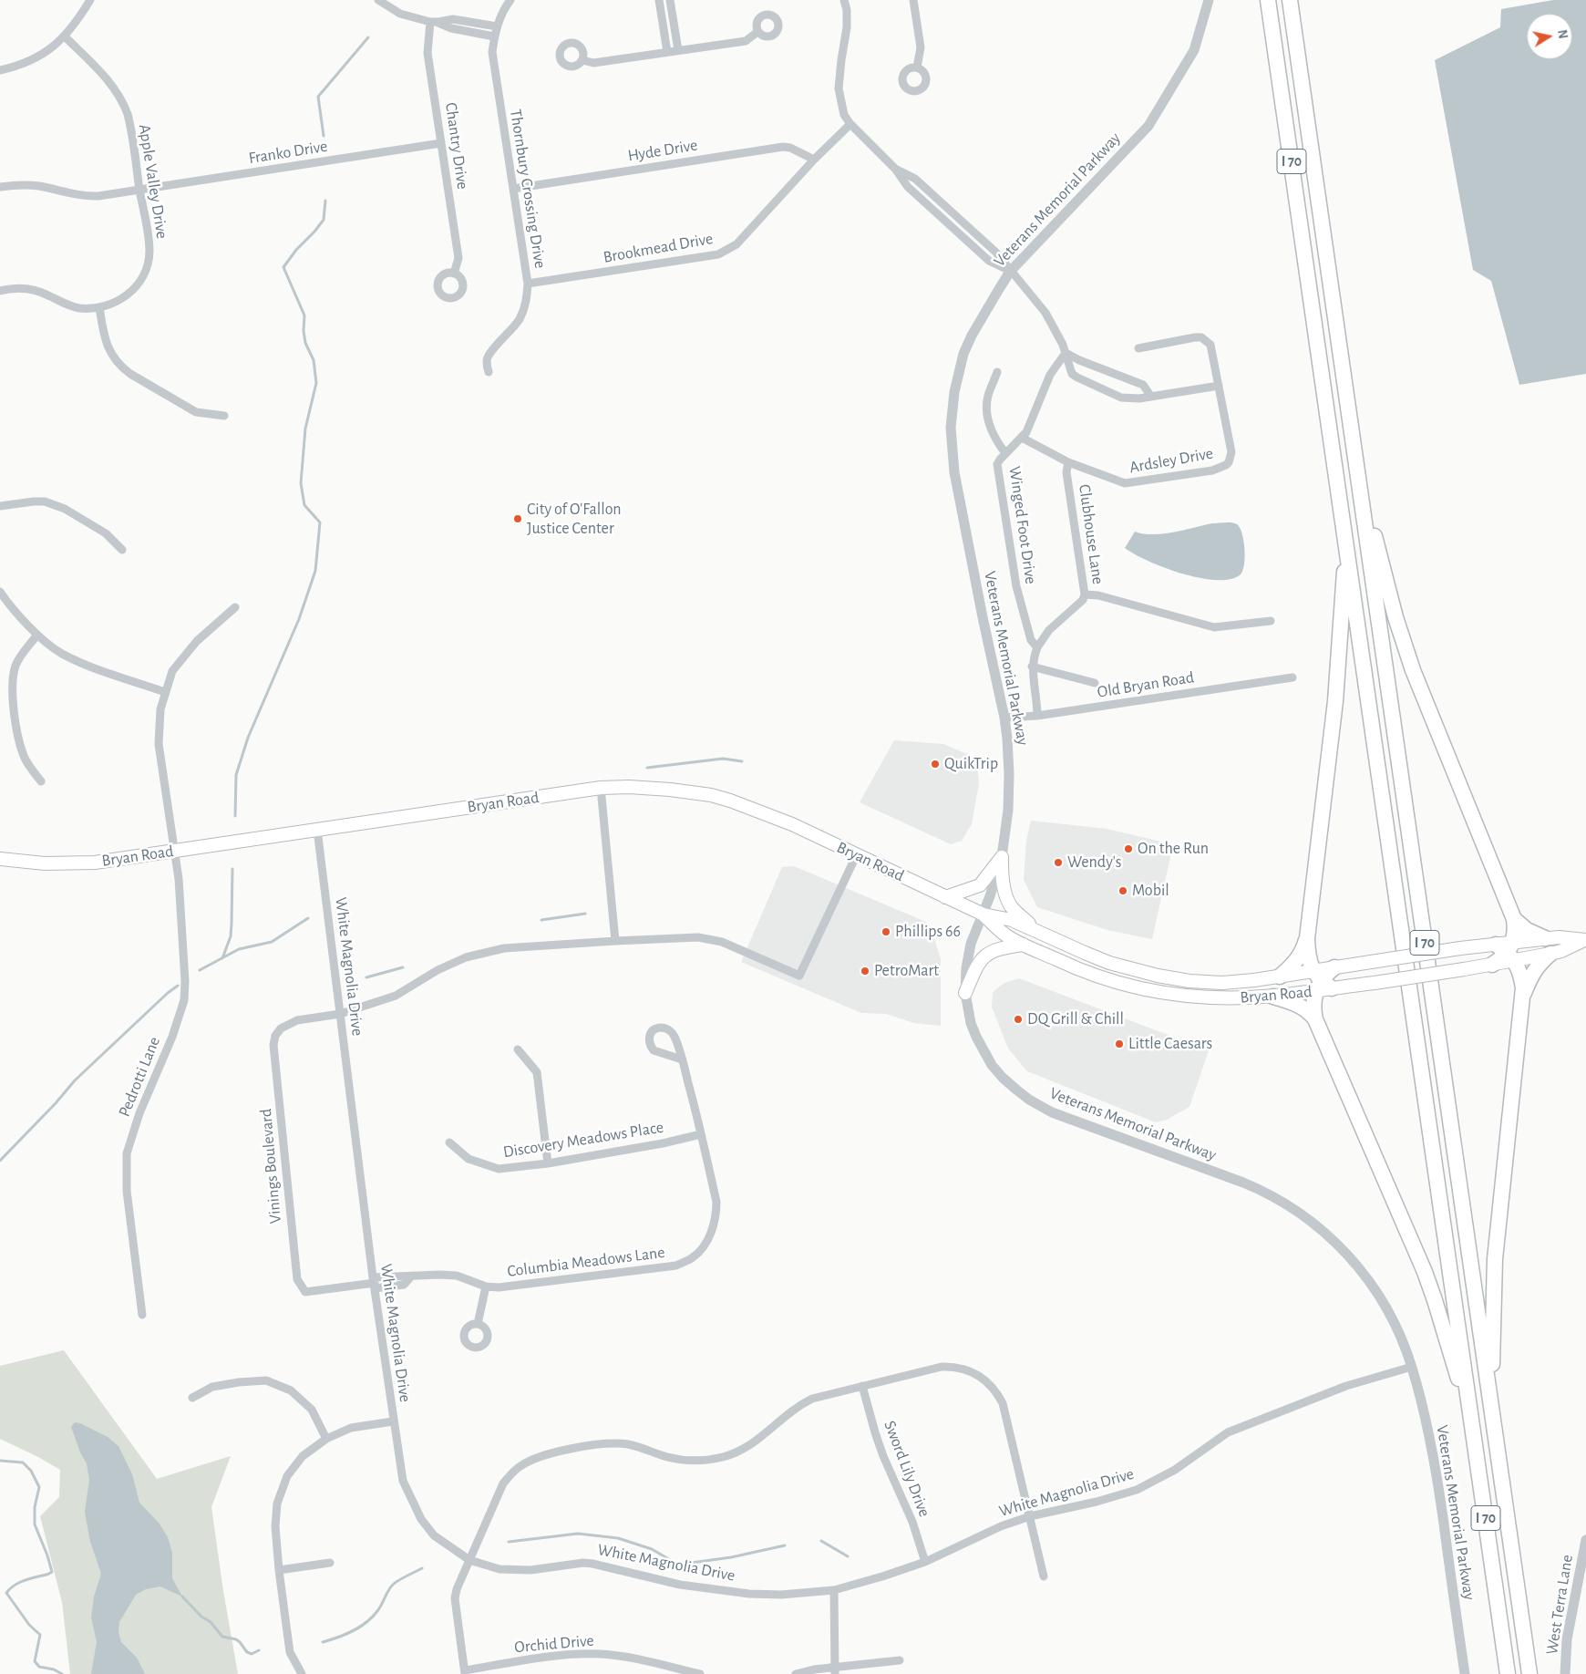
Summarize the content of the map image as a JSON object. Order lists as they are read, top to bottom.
{
  "streets": {
    "highway": ["I 70"],
    "main road": ["Bryan Road"],
    "street": [
      "Chantry Drive",
      "Hyde Drive",
      "Franko Drive",
      "Apple Valley Drive",
      "Thornbury Crossing Drive",
      "Veterans Memorial Parkway",
      "Brookmead Drive",
      "Ardsley Drive",
      "Winged Foot Drive",
      "Clubhouse Lane",
      "Old Bryan Road",
      "White Magnolia Drive",
      "Pedrotti Lane",
      "Discovery Meadows Place",
      "Vinings Boulevard",
      "Columbia Meadows Lane",
      "Sword Lily Drive",
      "West Terra Lane",
      "Orchid Drive"
    ]
  },
  "crossings": [
    ["Chantry Drive", "Franko Drive"],
    ["Hyde Drive", "Thornbury Crossing Drive"],
    ["Hyde Drive", "Brookmead Drive"],
    ["Franko Drive", "Apple Valley Drive"],
    ["Thornbury Crossing Drive", "Brookmead Drive"],
    ["Veterans Memorial Parkway", "Old Bryan Road"],
    ["Veterans Memorial Parkway", "Bryan Road"],
    ["Veterans Memorial Parkway", "White Magnolia Drive"],
    ["Ardsley Drive", "Winged Foot Drive"],
    ["Ardsley Drive", "Clubhouse Lane"],
    ["Winged Foot Drive", "Clubhouse Lane"],
    ["Bryan Road", "White Magnolia Drive"],
    ["Bryan Road", "Pedrotti Lane"],
    ["White Magnolia Drive", "Vinings Boulevard"],
    ["White Magnolia Drive", "Columbia Meadows Lane"],
    ["White Magnolia Drive", "Sword Lily Drive"],
    ["Discovery Meadows Place", "Columbia Meadows Lane"],
    ["Vinings Boulevard", "Columbia Meadows Lane"]
  ],
  "places": [
    "City of O'Fallon Justice Center",
    "QuikTrip",
    "On the Run",
    "Wendy's",
    "Mobil",
    "Phillips 66",
    "PetroMart",
    "DQ Grill & Chill",
    "Little Caesars"
  ],
  "north": "right"
}
